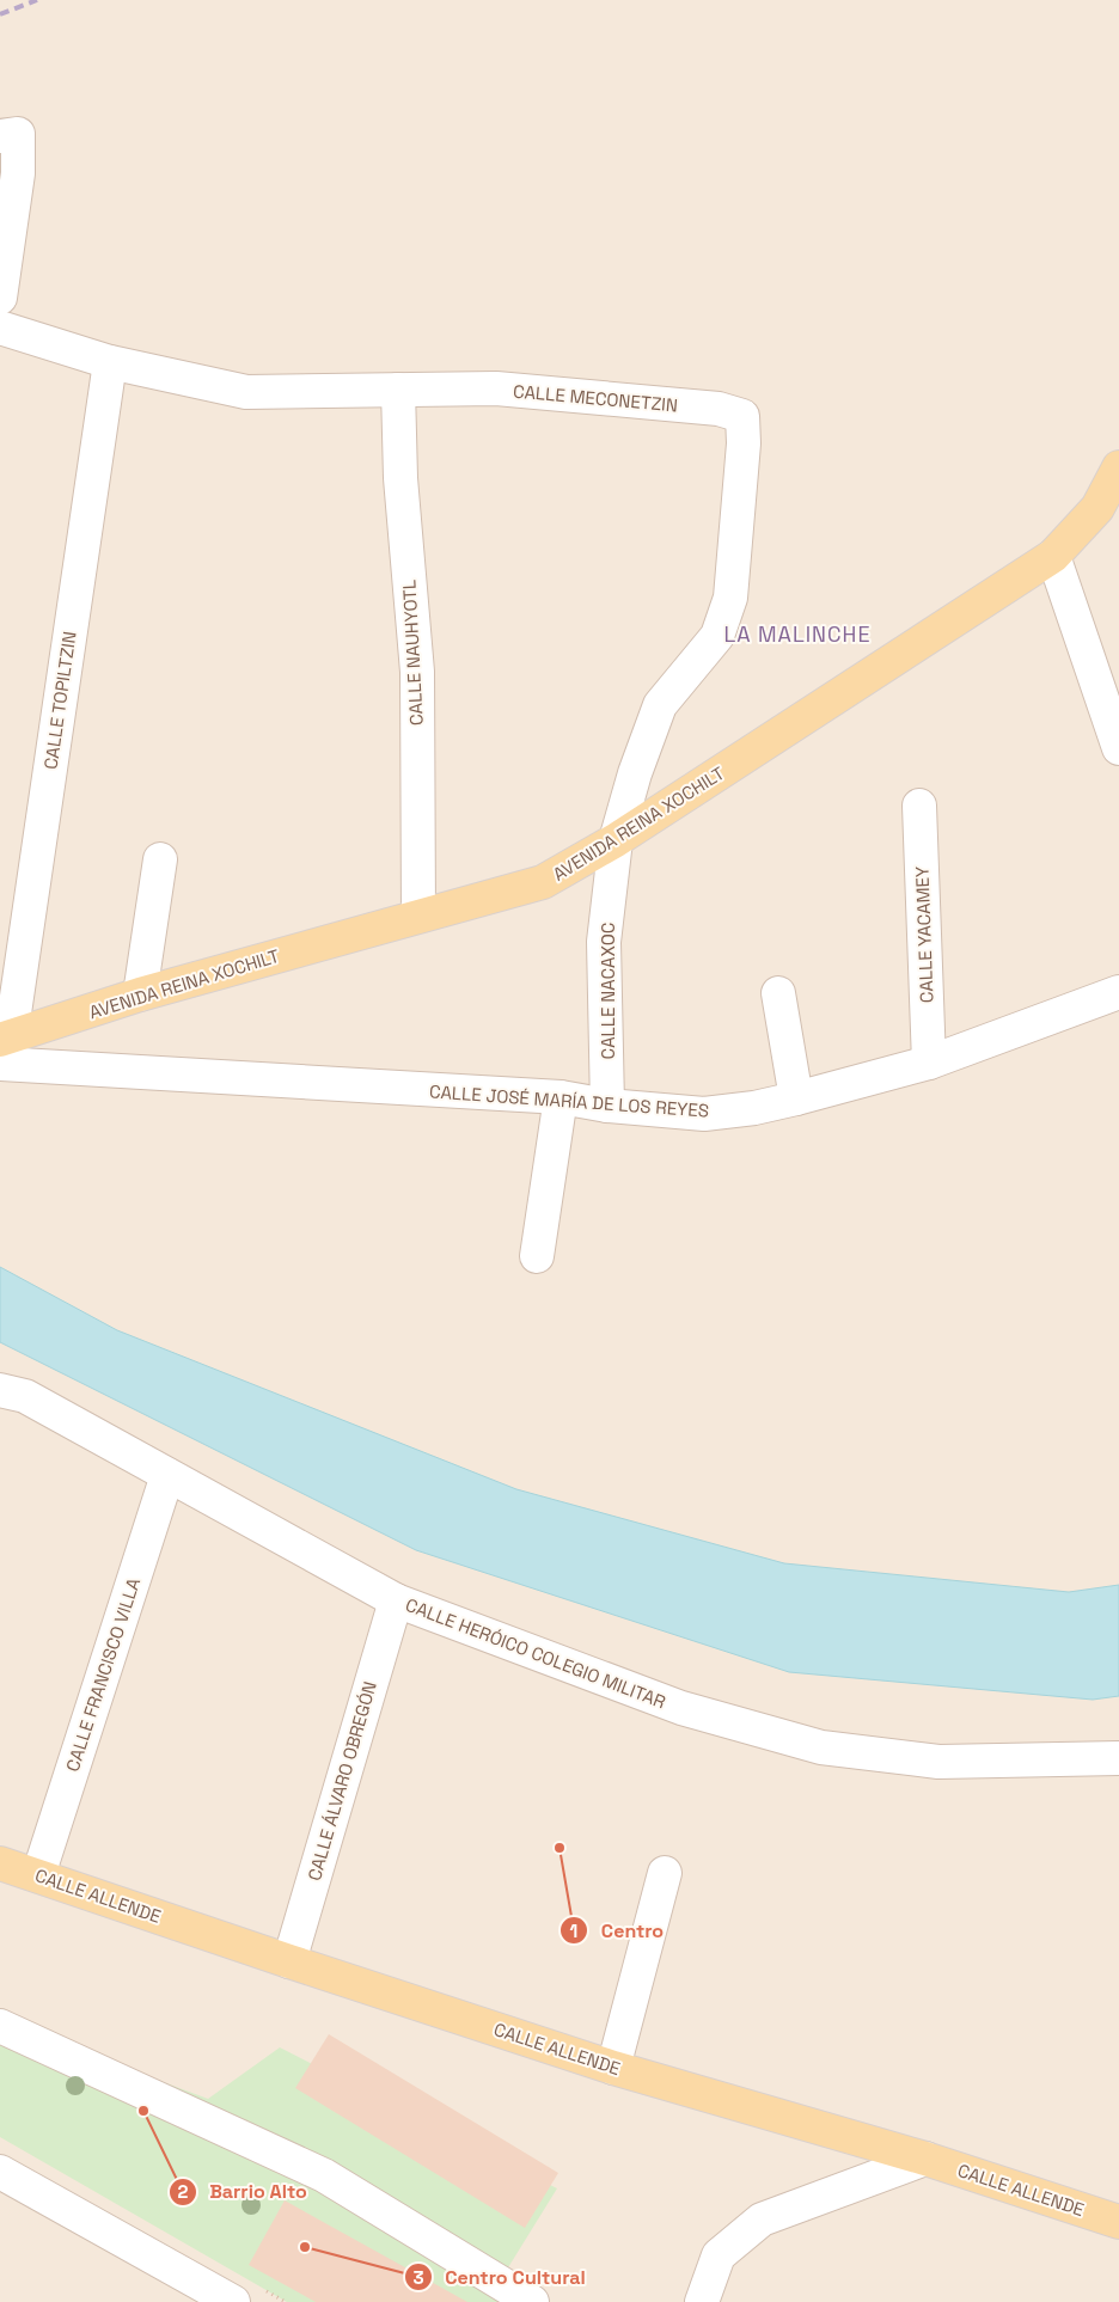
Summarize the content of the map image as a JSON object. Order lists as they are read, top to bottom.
{
  "streets": {
    "main road": ["AVENIDA REINA XOCHILT", "CALLE ALLENDE"],
    "street": [
      "CALLE MECONETZIN",
      "CALLE NAUHYOTL",
      "CALLE TOPILTZIN",
      "CALLE YACAMEY",
      "CALLE NACAXOC",
      "CALLE JOSÉ MARÍA DE LOS REYES",
      "CALLE HERÓICO COLEGIO MILITAR",
      "CALLE FRANCISCO VILLA",
      "CALLE ÁLVARO OBREGÓN"
    ]
  },
  "crossings": [
    ["CALLE MECONETZIN", "CALLE NAUHYOTL"],
    ["CALLE MECONETZIN", "CALLE TOPILTZIN"],
    ["CALLE MECONETZIN", "AVENIDA REINA XOCHILT"],
    ["CALLE MECONETZIN", "CALLE NACAXOC"],
    ["CALLE NAUHYOTL", "AVENIDA REINA XOCHILT"],
    ["CALLE TOPILTZIN", "AVENIDA REINA XOCHILT"],
    ["CALLE TOPILTZIN", "CALLE JOSÉ MARÍA DE LOS REYES"],
    ["AVENIDA REINA XOCHILT", "CALLE NACAXOC"],
    ["AVENIDA REINA XOCHILT", "CALLE JOSÉ MARÍA DE LOS REYES"],
    ["CALLE YACAMEY", "CALLE JOSÉ MARÍA DE LOS REYES"],
    ["CALLE NACAXOC", "CALLE JOSÉ MARÍA DE LOS REYES"],
    ["CALLE HERÓICO COLEGIO MILITAR", "CALLE FRANCISCO VILLA"],
    ["CALLE HERÓICO COLEGIO MILITAR", "CALLE ÁLVARO OBREGÓN"],
    ["CALLE FRANCISCO VILLA", "CALLE ALLENDE"],
    ["CALLE ÁLVARO OBREGÓN", "CALLE ALLENDE"]
  ],
  "districts": ["LA MALINCHE"],
  "places": ["Centro", "Barrio Alto", "Centro Cultural"]
}
